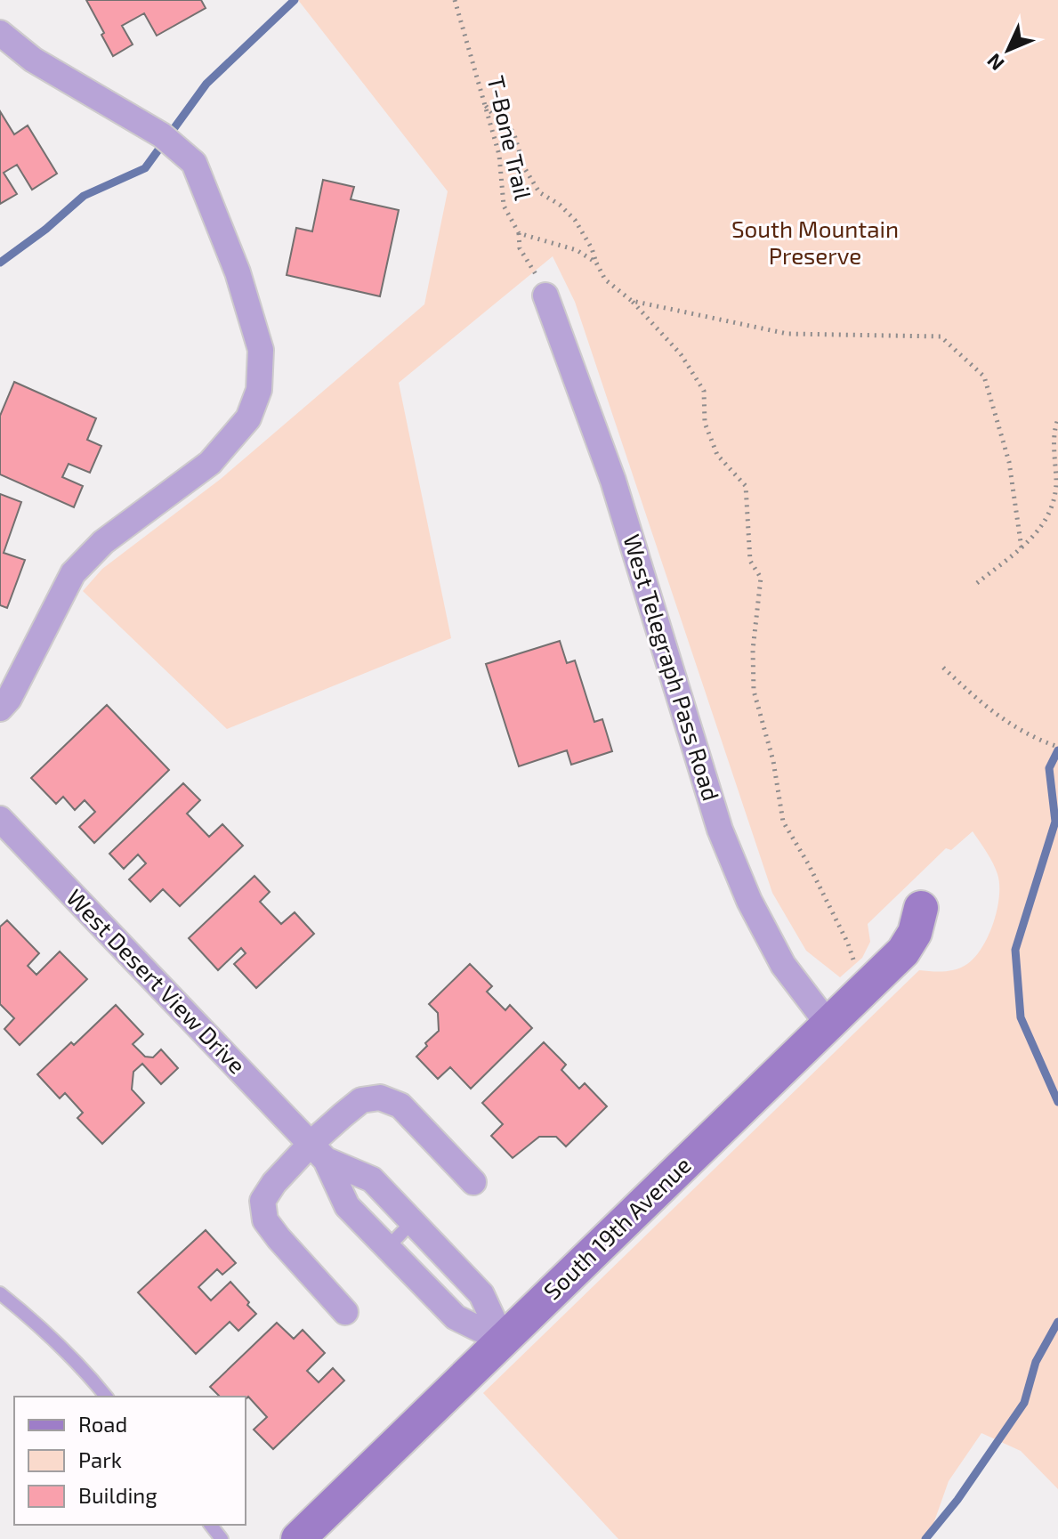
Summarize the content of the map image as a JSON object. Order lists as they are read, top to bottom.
{
  "streets": {
    "street": ["West Telegraph Pass Road", "West Desert View Drive", "South 19th Avenue"],
    "path": ["T-Bone Trail"]
  },
  "crossings": [
    ["T-Bone Trail", "South 19th Avenue"],
    ["West Telegraph Pass Road", "South 19th Avenue"],
    ["West Desert View Drive", "South 19th Avenue"]
  ],
  "parks": ["South Mountain Preserve"],
  "legend": ["Road", "Park", "Building"],
  "north": "bottom left"
}
